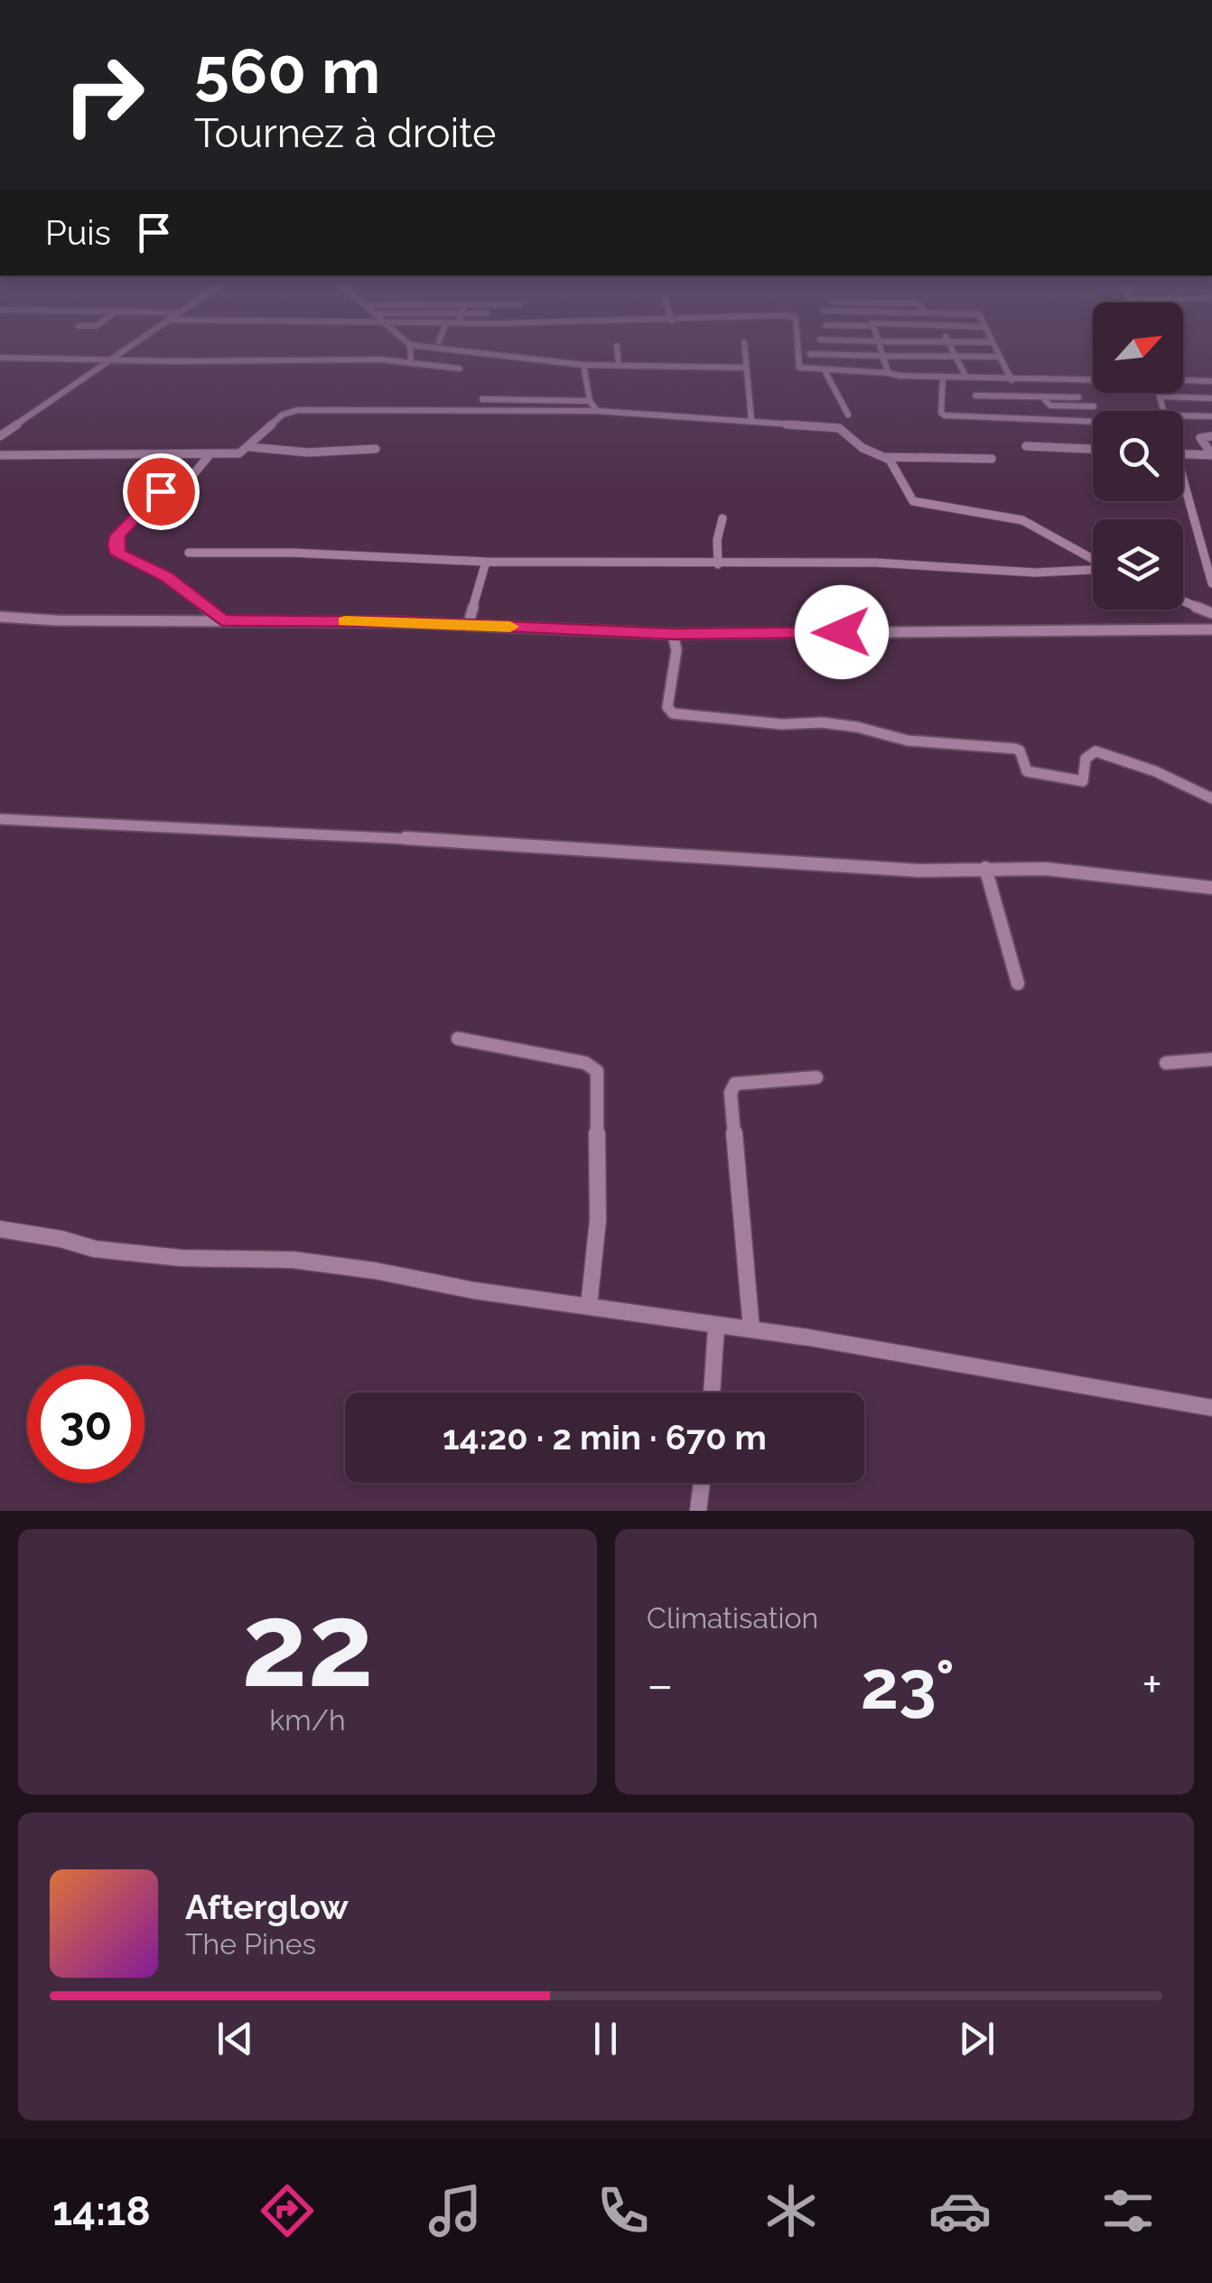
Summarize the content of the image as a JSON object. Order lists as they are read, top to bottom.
{
  "north": "top right",
  "page": {
    "turn": ["560 m", "Tournez à droite"],
    "then": "Puis",
    "limit": "30",
    "trip": "14:20 · 2 min · 670 m",
    "tile": [
      ["22", "km/h"],
      "Climatisation"
    ],
    "heat": ["−", "23°", "+"],
    "song": ["Afterglow", "The Pines"],
    "tabs": "14:18"
  }
}
